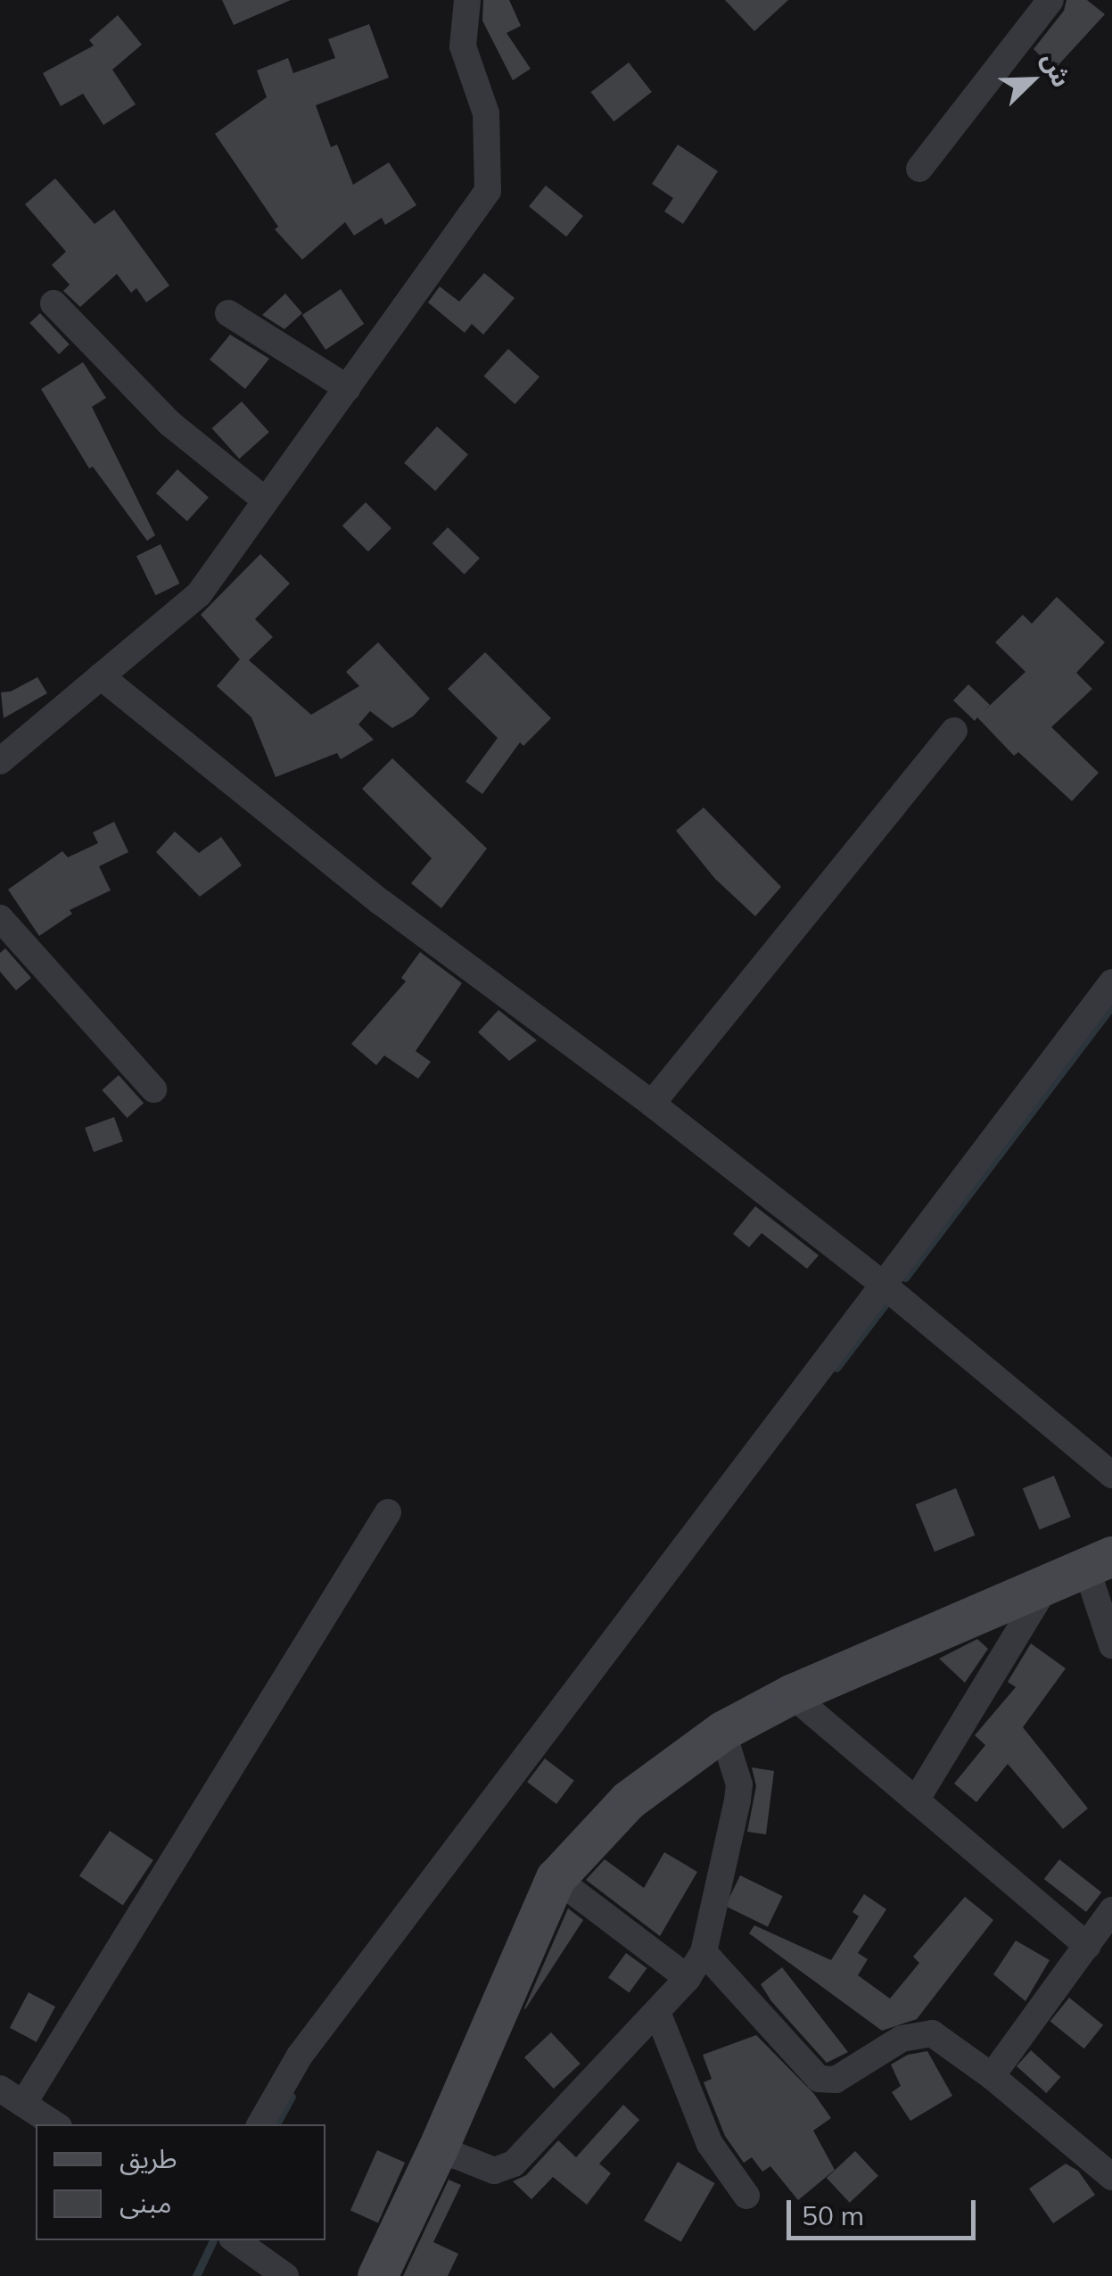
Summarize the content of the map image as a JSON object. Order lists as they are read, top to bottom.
{
  "legend": ["طريق", "مبنى"],
  "scale_bar": "50 m",
  "north": "top right"
}
